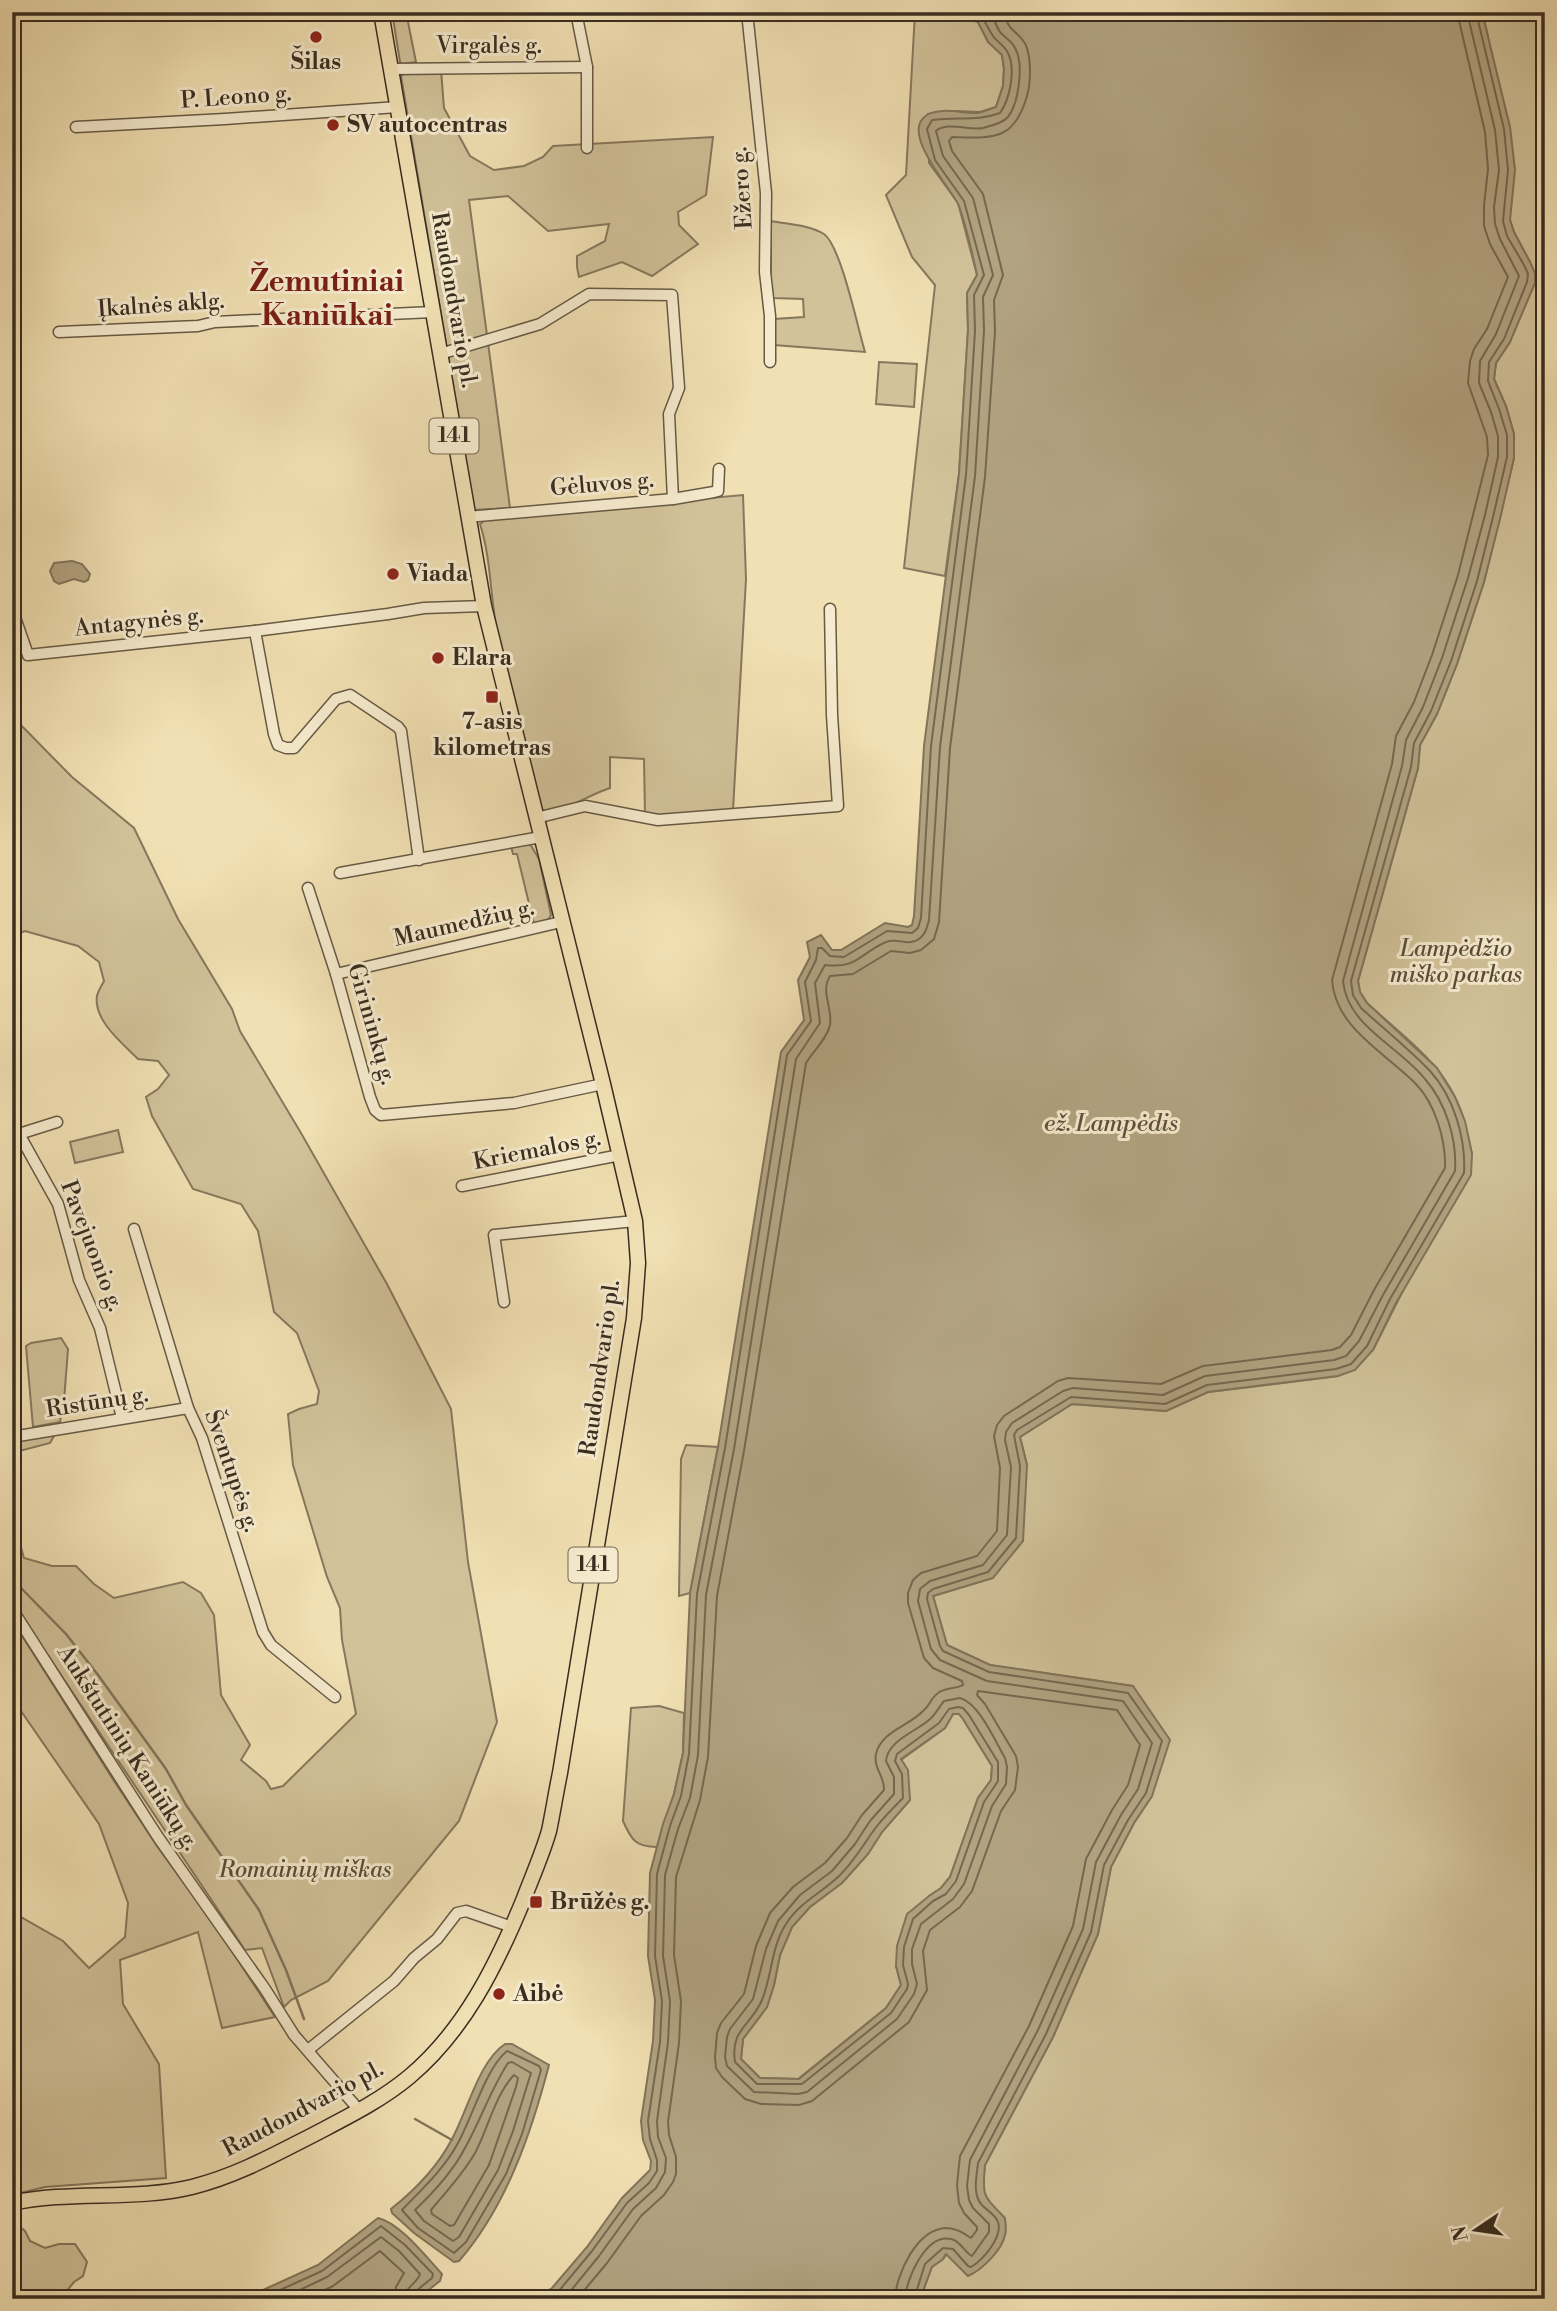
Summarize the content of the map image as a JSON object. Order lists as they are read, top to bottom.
{
  "streets": {
    "main road": ["Raudondvario pl.", "141"],
    "street": [
      "Virgalės g.",
      "P. Leono g.",
      "Ežero g.",
      "Įkalnės aklg.",
      "Gėluvos g.",
      "Antagynės g.",
      "Maumedžių g.",
      "Girininkų g.",
      "Kriemalos g.",
      "Pavejuonio g.",
      "Ristūnų g.",
      "Šventupės g.",
      "Aukštutinių Kaniūkų g."
    ]
  },
  "crossings": [
    ["Virgalės g.", "Raudondvario pl."],
    ["P. Leono g.", "Raudondvario pl."],
    ["Raudondvario pl.", "Įkalnės aklg."],
    ["Raudondvario pl.", "Gėluvos g."],
    ["Raudondvario pl.", "Antagynės g."],
    ["Raudondvario pl.", "Maumedžių g."],
    ["Raudondvario pl.", "Girininkų g."],
    ["Raudondvario pl.", "Kriemalos g."],
    ["Raudondvario pl.", "Aukštutinių Kaniūkų g."],
    ["Maumedžių g.", "Girininkų g."],
    ["Pavejuonio g.", "Ristūnų g."],
    ["Ristūnų g.", "Šventupės g."]
  ],
  "districts": ["Žemutiniai Kaniūkai"],
  "water": ["ež. Lampėdis"],
  "parks": ["Lampėdžio miško parkas", "Romainių miškas"],
  "places": {
    "other": [
      "Šilas",
      "SV autocentras",
      "Viada",
      "Elara",
      "Aibė"
    ],
    "transit": ["7-asis kilometras", "Brūžės g."]
  },
  "north": "left"
}
